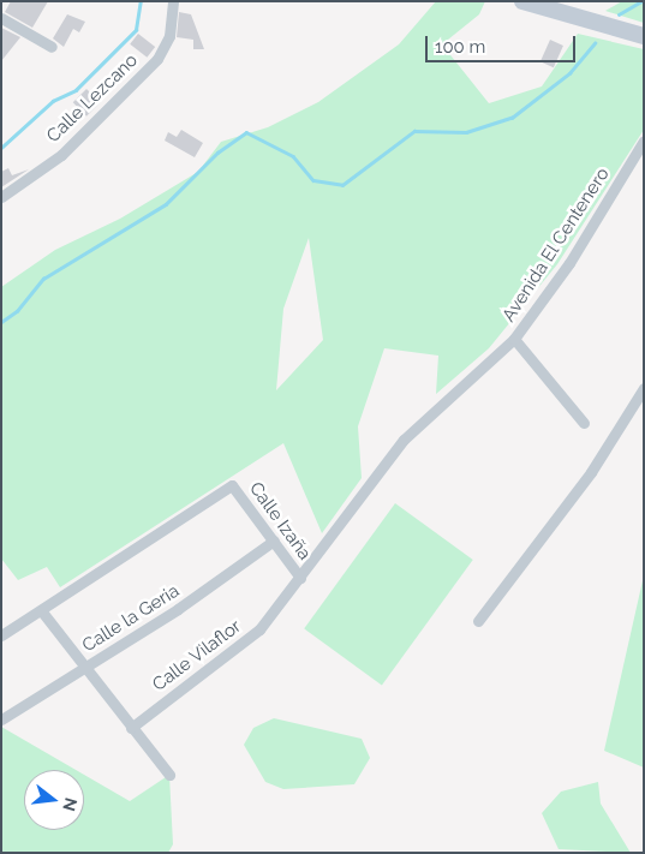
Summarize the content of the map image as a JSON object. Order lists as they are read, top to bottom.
{
  "streets": {
    "street": [
      "Calle Lezcano",
      "Avenida El Centenero",
      "Calle Izaña",
      "Calle la Geria",
      "Calle Vilaflor"
    ]
  },
  "crossings": [
    ["Avenida El Centenero", "Calle Izaña"],
    ["Avenida El Centenero", "Calle Vilaflor"],
    ["Calle Izaña", "Calle la Geria"],
    ["Calle Izaña", "Calle Vilaflor"]
  ],
  "scale_bar": "100 m",
  "north": "right"
}
